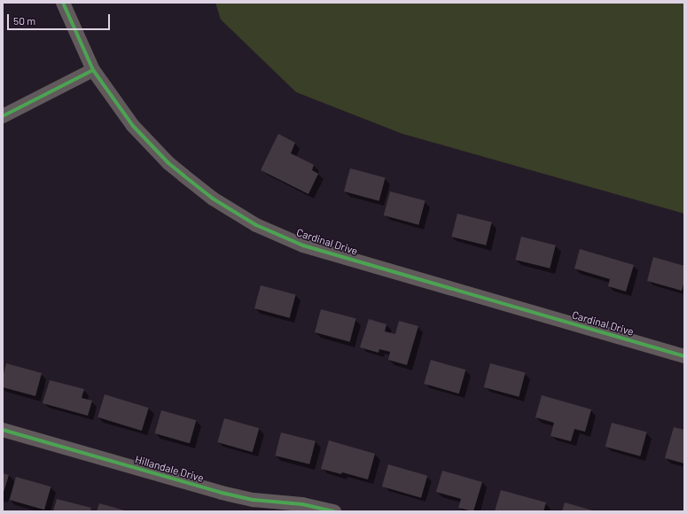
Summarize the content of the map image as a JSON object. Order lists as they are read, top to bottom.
{
  "streets": {
    "street": ["Cardinal Drive", "Hillandale Drive"]
  },
  "scale_bar": "50 m"
}
